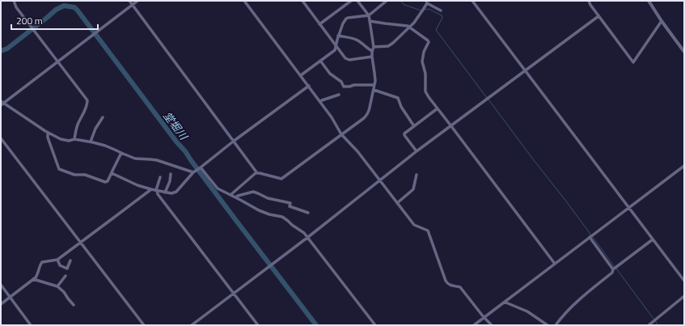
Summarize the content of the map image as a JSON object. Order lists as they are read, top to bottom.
{
  "water": ["堂堀川"],
  "scale_bar": "200 m"
}
